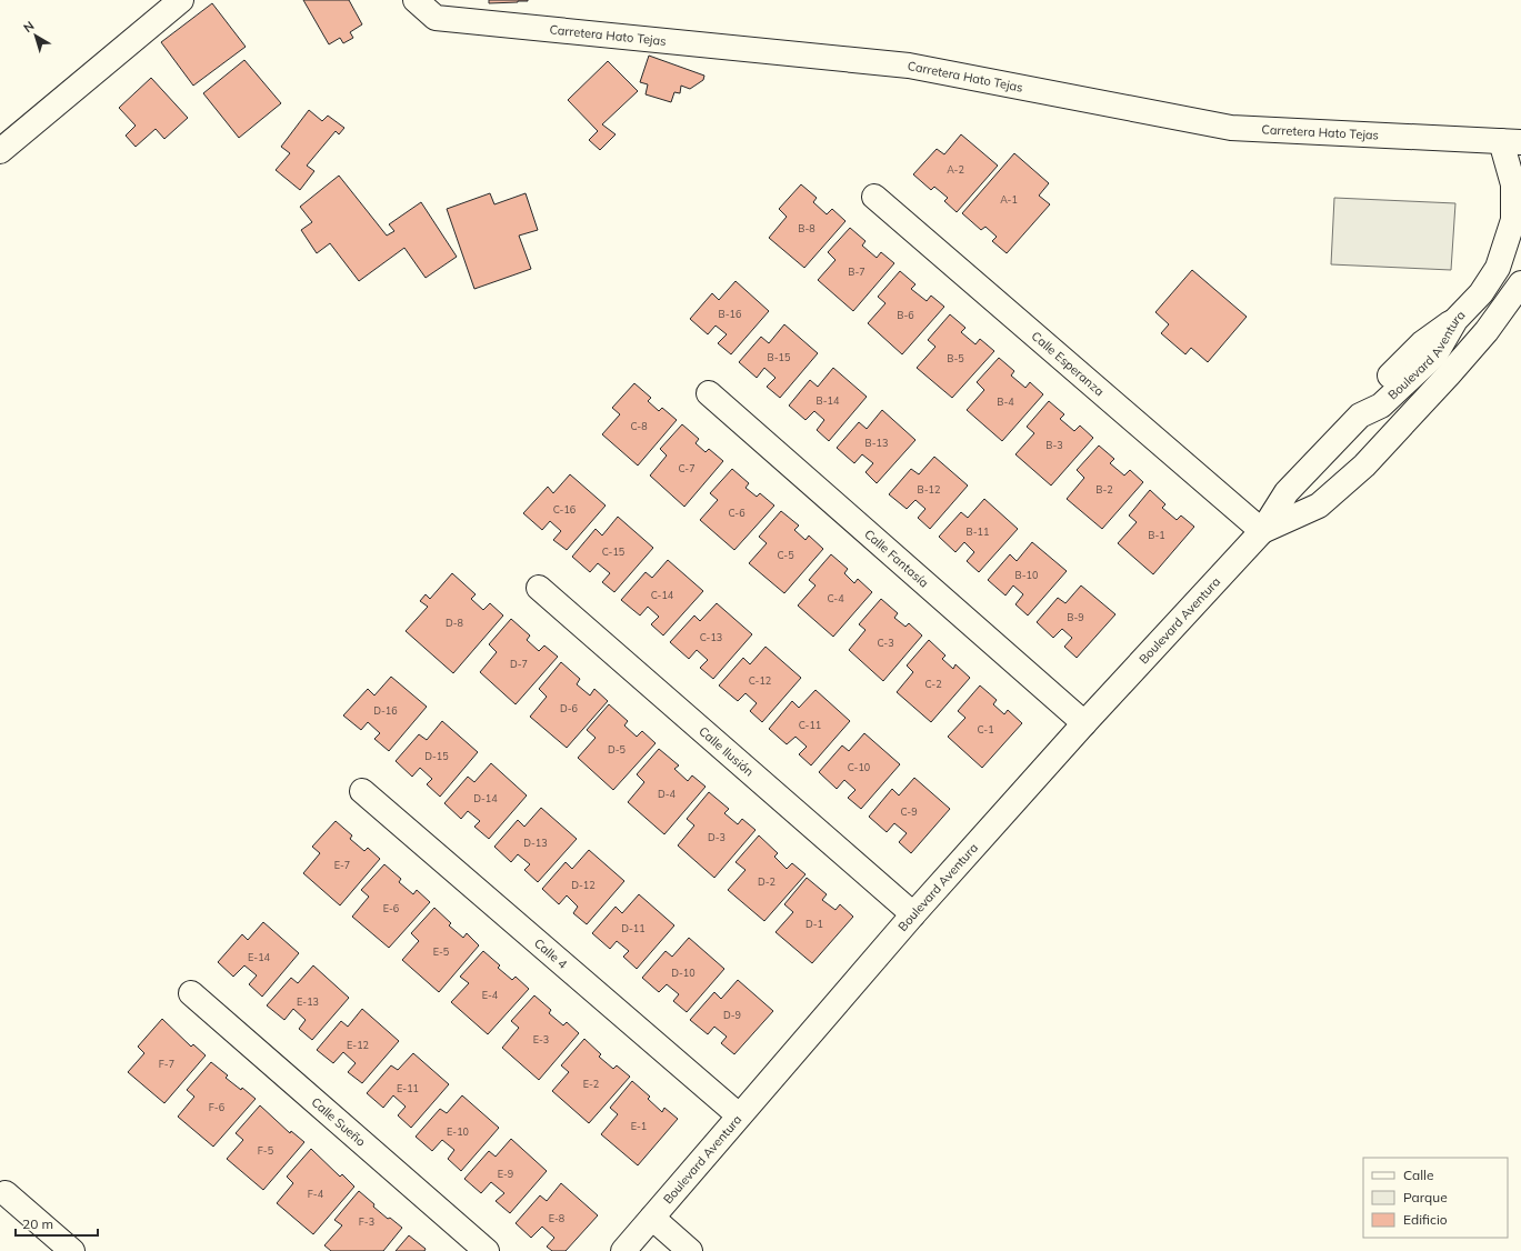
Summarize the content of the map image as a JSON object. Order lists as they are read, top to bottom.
{
  "streets": {
    "street": [
      "Carretera Hato Tejas",
      "Boulevard Aventura",
      "Calle Esperanza",
      "Calle Fantasía",
      "Calle Ilusión",
      "Calle 4",
      "Calle Sueño"
    ]
  },
  "crossings": [
    ["Carretera Hato Tejas", "Boulevard Aventura"],
    ["Boulevard Aventura", "Calle Esperanza"],
    ["Boulevard Aventura", "Calle Fantasía"],
    ["Boulevard Aventura", "Calle Ilusión"],
    ["Boulevard Aventura", "Calle 4"]
  ],
  "house_numbers": [
    "A-2",
    "A-1",
    "B-8",
    "B-7",
    "B-16",
    "B-6",
    "B-15",
    "B-5",
    "B-14",
    "B-4",
    "C-8",
    "B-13",
    "B-3",
    "C-7",
    "B-12",
    "B-2",
    "C-16",
    "C-6",
    "B-11",
    "B-1",
    "C-15",
    "C-5",
    "B-10",
    "C-14",
    "C-4",
    "B-9",
    "D-8",
    "C-13",
    "C-3",
    "D-7",
    "C-12",
    "C-2",
    "D-6",
    "D-16",
    "C-11",
    "C-1",
    "D-5",
    "D-15",
    "C-10",
    "D-4",
    "D-14",
    "C-9",
    "D-3",
    "D-13",
    "E-7",
    "D-2",
    "D-12",
    "E-6",
    "D-1",
    "D-11",
    "E-5",
    "E-14",
    "D-10",
    "E-4",
    "E-13",
    "D-9",
    "E-3",
    "E-12",
    "F-7",
    "E-2",
    "E-11",
    "F-6",
    "E-1",
    "E-10",
    "F-5",
    "E-9",
    "F-4",
    "E-8",
    "F-3"
  ],
  "legend": ["Calle", "Parque", "Edificio"],
  "scale_bar": "20 m",
  "north": "top left"
}
